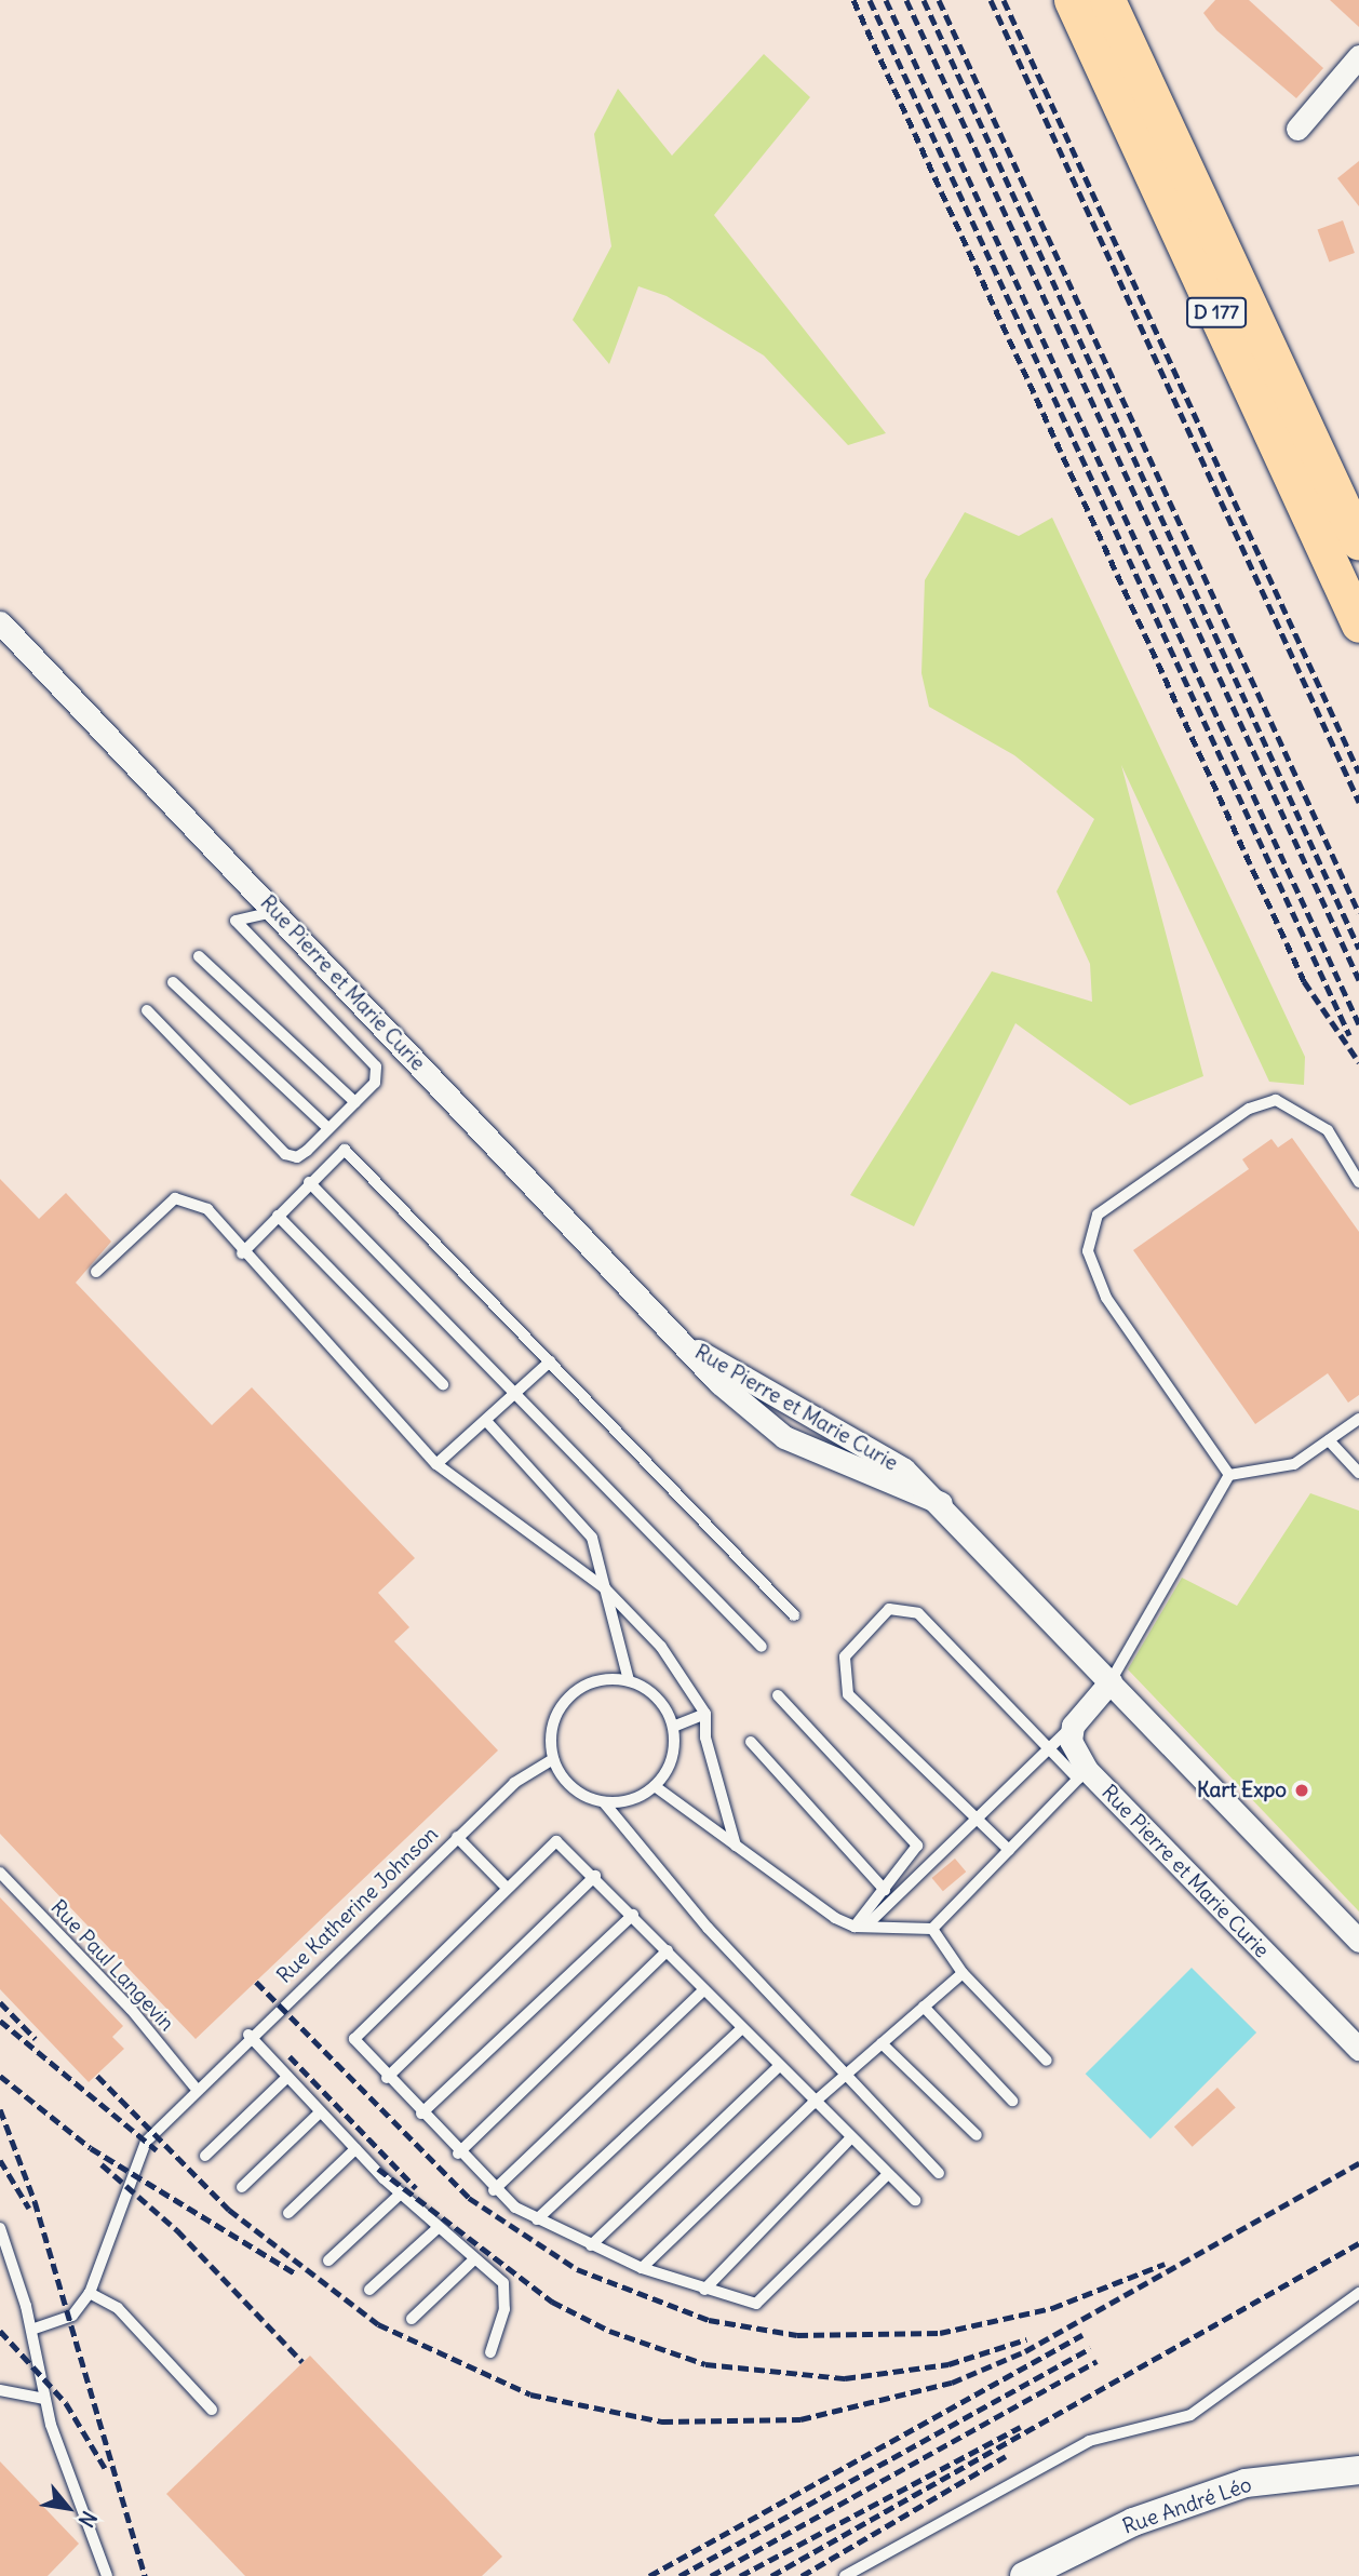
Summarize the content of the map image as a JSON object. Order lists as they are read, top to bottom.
{
  "streets": {
    "highway": ["D 177"],
    "street": ["Rue Pierre et Marie Curie", "Rue André Léo"],
    "lane": ["Rue Katherine Johnson", "Rue Paul Langevin"]
  },
  "crossings": [
    ["Rue Katherine Johnson", "Rue Paul Langevin"]
  ],
  "places": ["Kart Expo"],
  "north": "bottom right"
}
